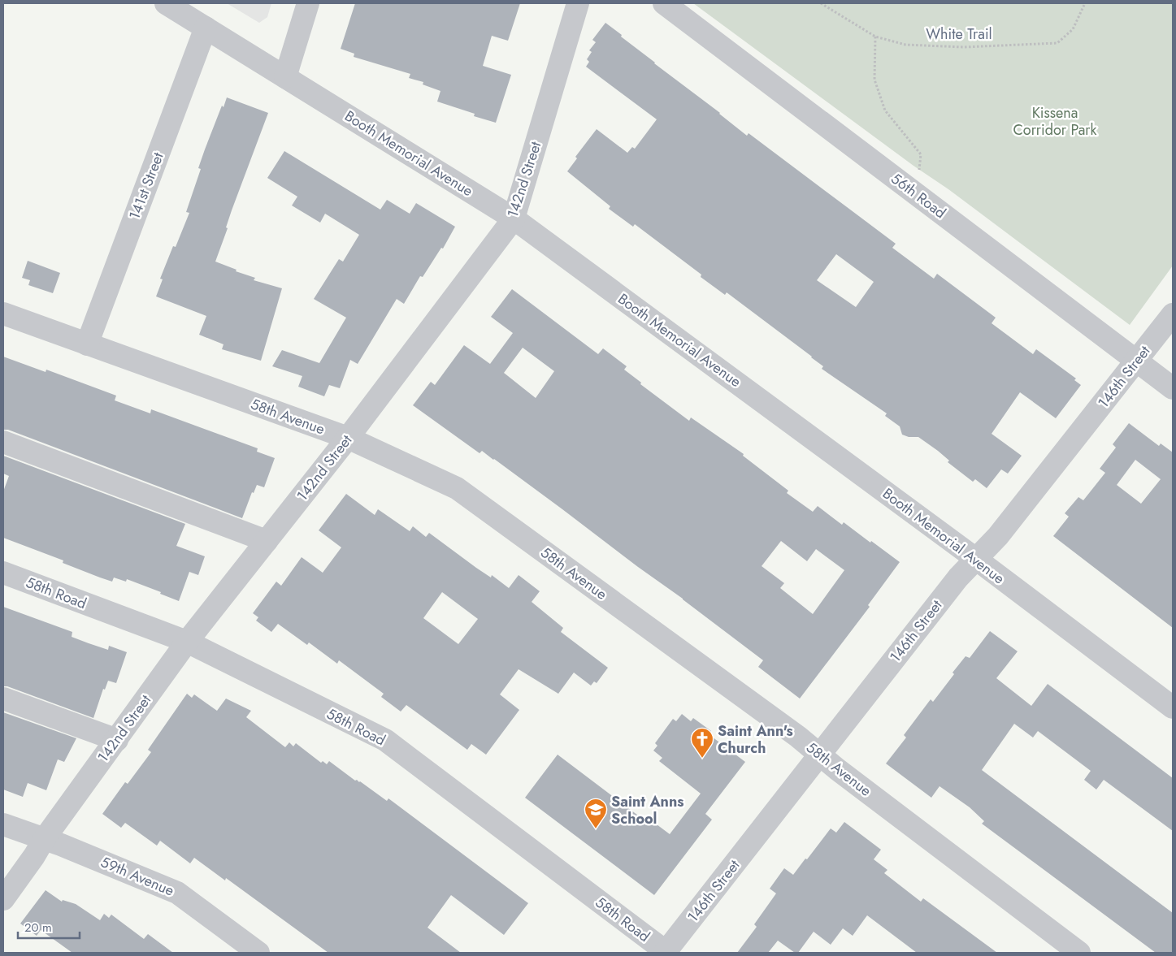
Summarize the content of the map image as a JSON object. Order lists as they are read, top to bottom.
{
  "streets": {
    "street": [
      "Booth Memorial Avenue",
      "142nd Street",
      "141st Street",
      "56th Road",
      "146th Street",
      "58th Avenue",
      "58th Road",
      "59th Avenue"
    ],
    "path": ["White Trail"]
  },
  "crossings": [
    ["Booth Memorial Avenue", "142nd Street"],
    ["Booth Memorial Avenue", "141st Street"],
    ["Booth Memorial Avenue", "146th Street"],
    ["142nd Street", "58th Avenue"],
    ["142nd Street", "58th Road"],
    ["142nd Street", "59th Avenue"],
    ["141st Street", "58th Avenue"],
    ["56th Road", "146th Street"],
    ["146th Street", "58th Avenue"],
    ["146th Street", "58th Road"]
  ],
  "parks": ["Kissena Corridor Park"],
  "places": {
    "church": ["Saint Ann's Church"],
    "school or university": ["Saint Anns School"]
  },
  "scale_bar": "20 m"
}
